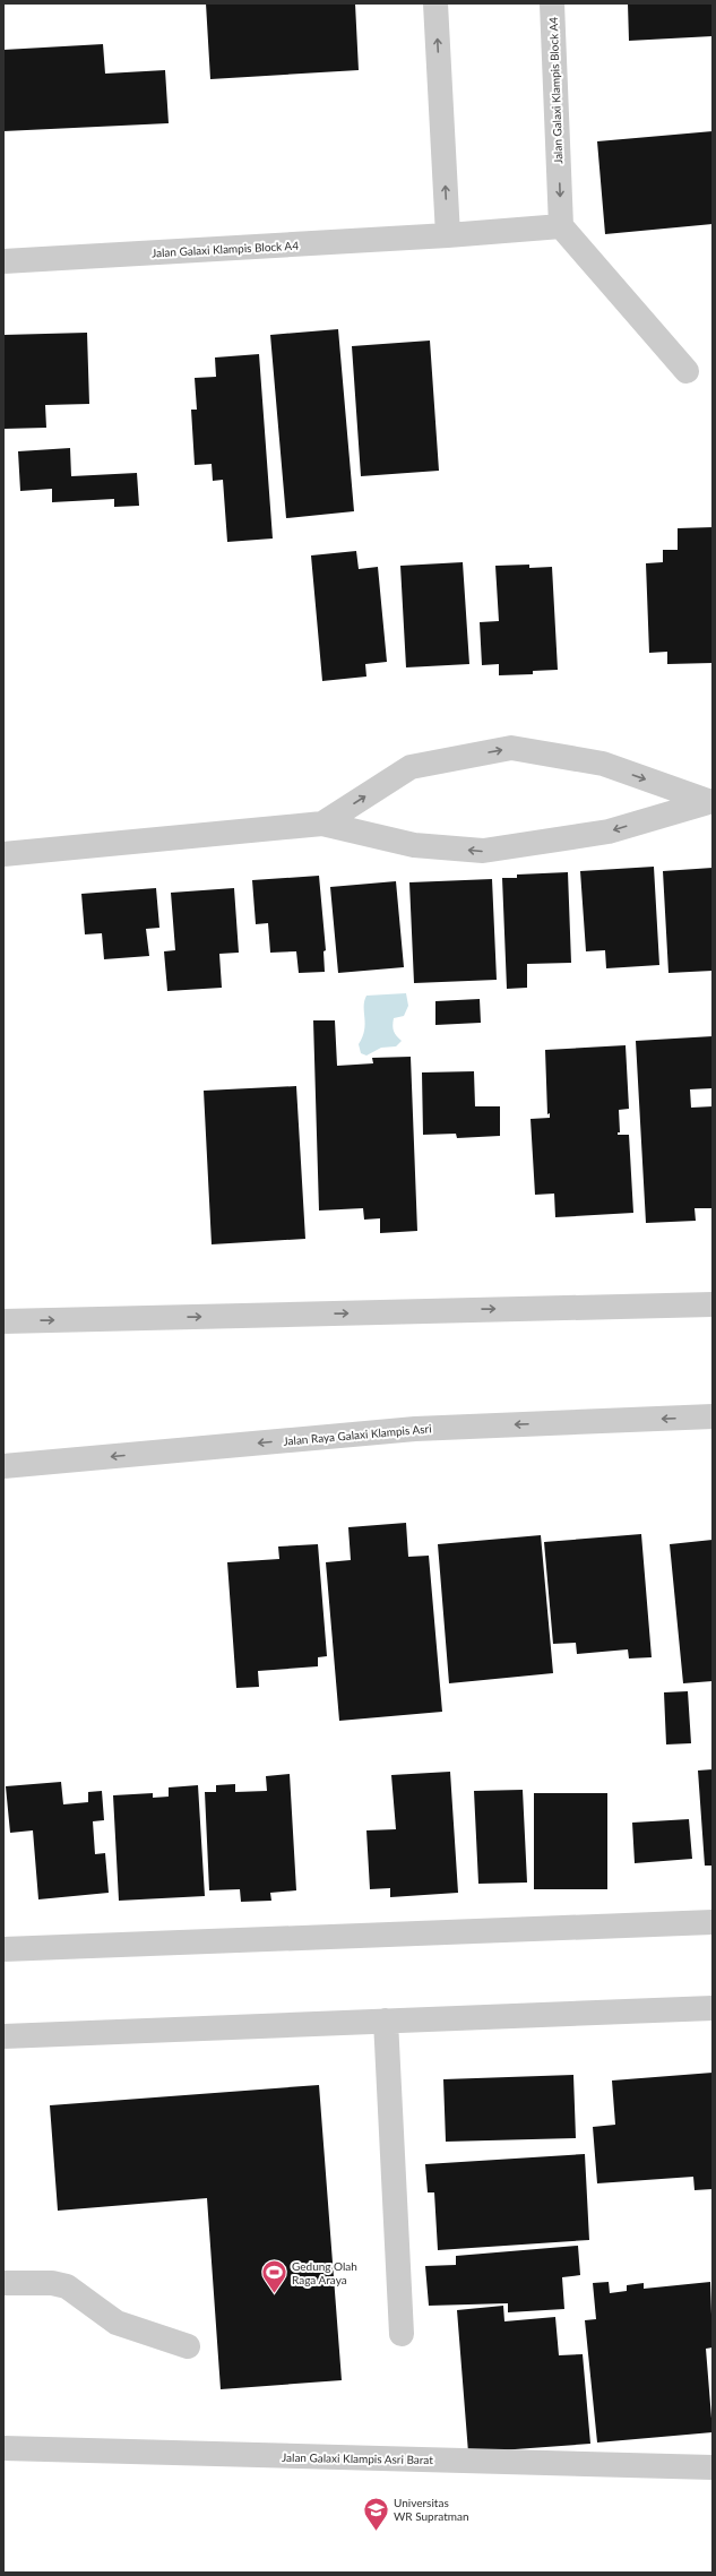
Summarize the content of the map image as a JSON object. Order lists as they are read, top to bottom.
{
  "streets": {
    "street": ["Jalan Galaxi Klampis Block A4", "Jalan Raya Galaxi Klampis Asri", "Jalan Galaxi Klampis Asri Barat"]
  },
  "places": {
    "sports": ["Gedung Olah Raga Araya"],
    "school or university": ["Universitas WR Supratman"]
  }
}
